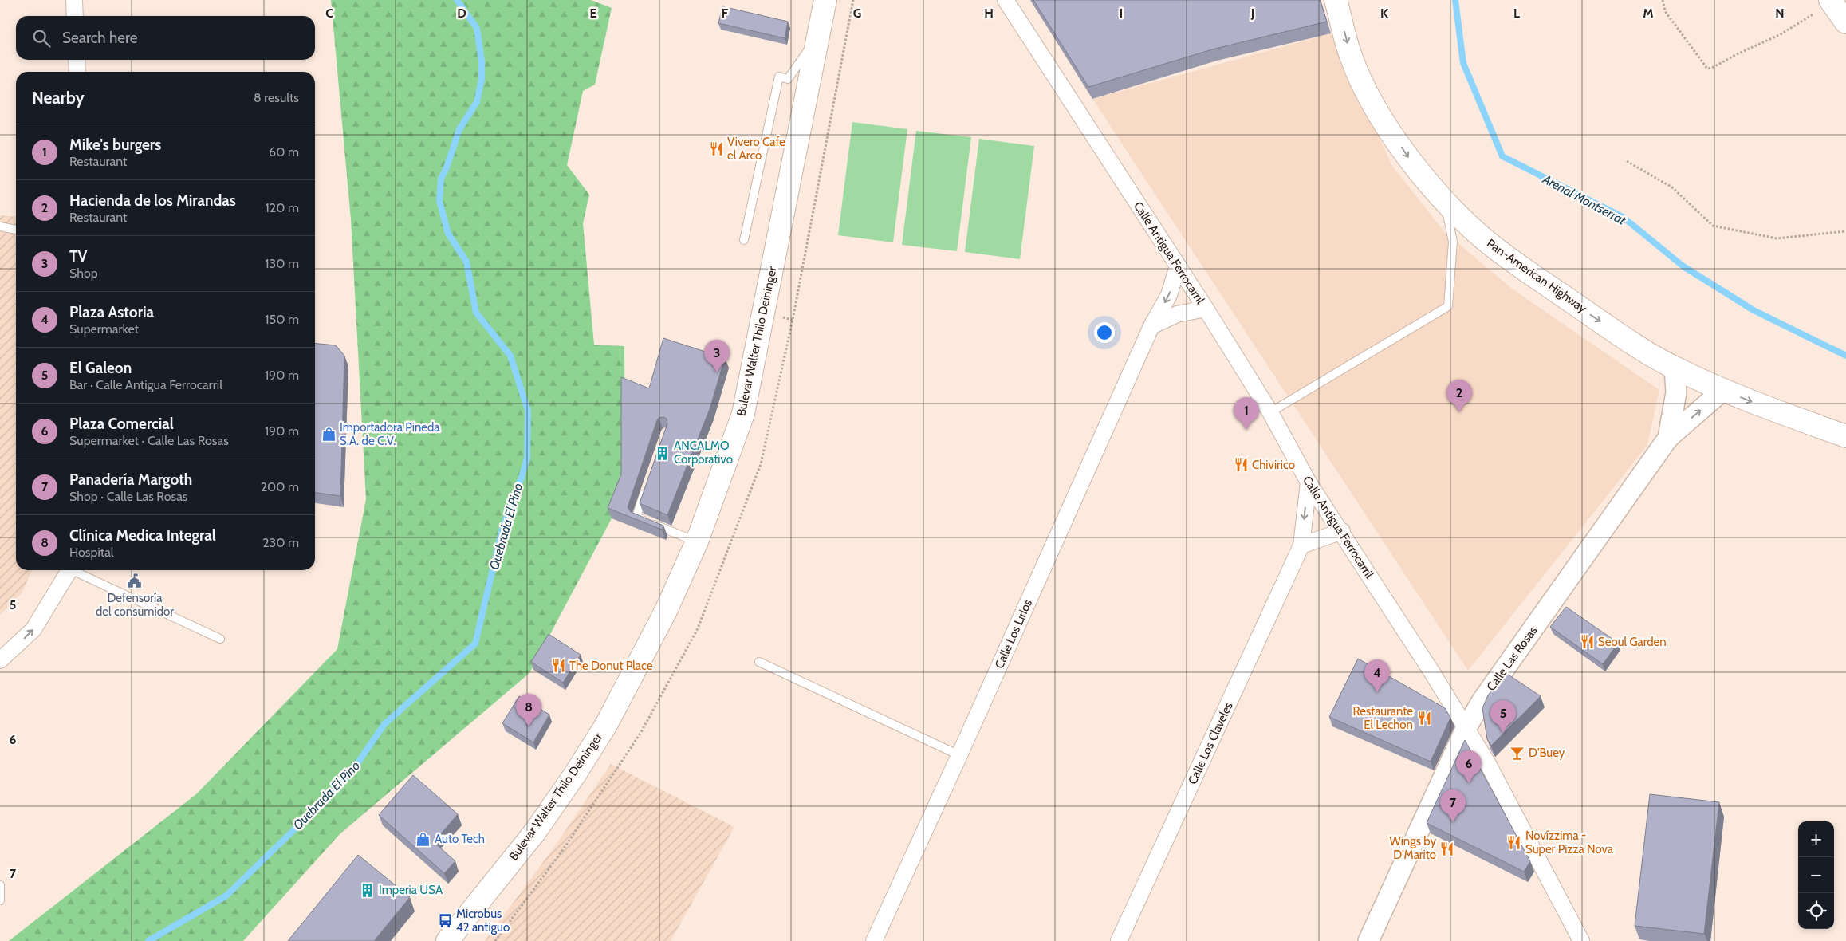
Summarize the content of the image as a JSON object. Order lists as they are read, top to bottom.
{
  "streets": {
    "main road": ["Pan-American Highway", "Bulevar Walter Thilo Deininger"],
    "street": [
      "Calle Antigua Ferrocarril",
      "Calle Los Lirios",
      "Calle Las Rosas",
      "Calle Los Claveles"
    ]
  },
  "crossings": [
    ["Calle Antigua Ferrocarril", "Calle Los Lirios"],
    ["Calle Antigua Ferrocarril", "Calle Las Rosas"],
    ["Calle Antigua Ferrocarril", "Calle Los Claveles"],
    ["Pan-American Highway", "Calle Las Rosas"]
  ],
  "one_way": ["Pan-American Highway"],
  "water": ["Arenal Montserrat", "Quebrada El Pino"],
  "places": {
    "restaurant": [
      "Vivero Cafe el Arco",
      "Chivirico",
      "Seoul Garden",
      "The Donut Place",
      "Restaurante El Lechon",
      "Novízzima - Super Pizza Nova",
      "Wings by D'Marito"
    ],
    "shop": ["Importadora Pineda S.A. de C.V.", "Auto Tech"],
    "building": ["ANCALMO Corporativo", "Imperia USA"],
    "public building": ["Defensoría del consumidor"],
    "bar": ["D'Buey"],
    "bus stop": ["Microbus 42 antiguo"]
  },
  "page": {
    "search": "Search here",
    "heading": ["Nearby", "8 results"],
    "list": [
      {
        "mark": "1",
        "name": "Mike's burgers",
        "note": "Restaurant",
        "value": "60 m"
      },
      {
        "mark": "2",
        "name": "Hacienda de los Mirandas",
        "note": "Restaurant",
        "value": "120 m"
      },
      {
        "mark": "3",
        "name": "TV",
        "note": "Shop",
        "value": "130 m"
      },
      {
        "mark": "4",
        "name": "Plaza Astoria",
        "note": "Supermarket",
        "value": "150 m"
      },
      {
        "mark": "5",
        "name": "El Galeon",
        "note": "Bar · Calle Antigua Ferrocarril",
        "value": "190 m"
      },
      {
        "mark": "6",
        "name": "Plaza Comercial",
        "note": "Supermarket · Calle Las Rosas",
        "value": "190 m"
      },
      {
        "mark": "7",
        "name": "Panadería Margoth",
        "note": "Shop · Calle Las Rosas",
        "value": "200 m"
      },
      {
        "mark": "8",
        "name": "Clínica Medica Integral",
        "note": "Hospital",
        "value": "230 m"
      }
    ],
    "pins": [
      "3",
      "2",
      "1",
      "4",
      "8",
      "5",
      "6",
      "7"
    ],
    "map_buttons": ["+", "−"]
  },
  "grid": {
    "columns": [
      "C",
      "D",
      "E",
      "F",
      "G",
      "H",
      "I",
      "J",
      "K",
      "L",
      "M",
      "N"
    ],
    "rows": ["5", "6", "7"]
  }
}
